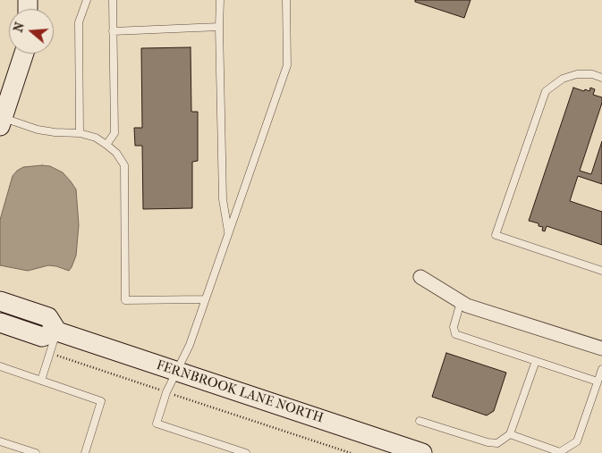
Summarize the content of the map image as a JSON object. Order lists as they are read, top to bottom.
{
  "streets": {
    "street": ["FERNBROOK LANE NORTH"]
  },
  "north": "left"
}
